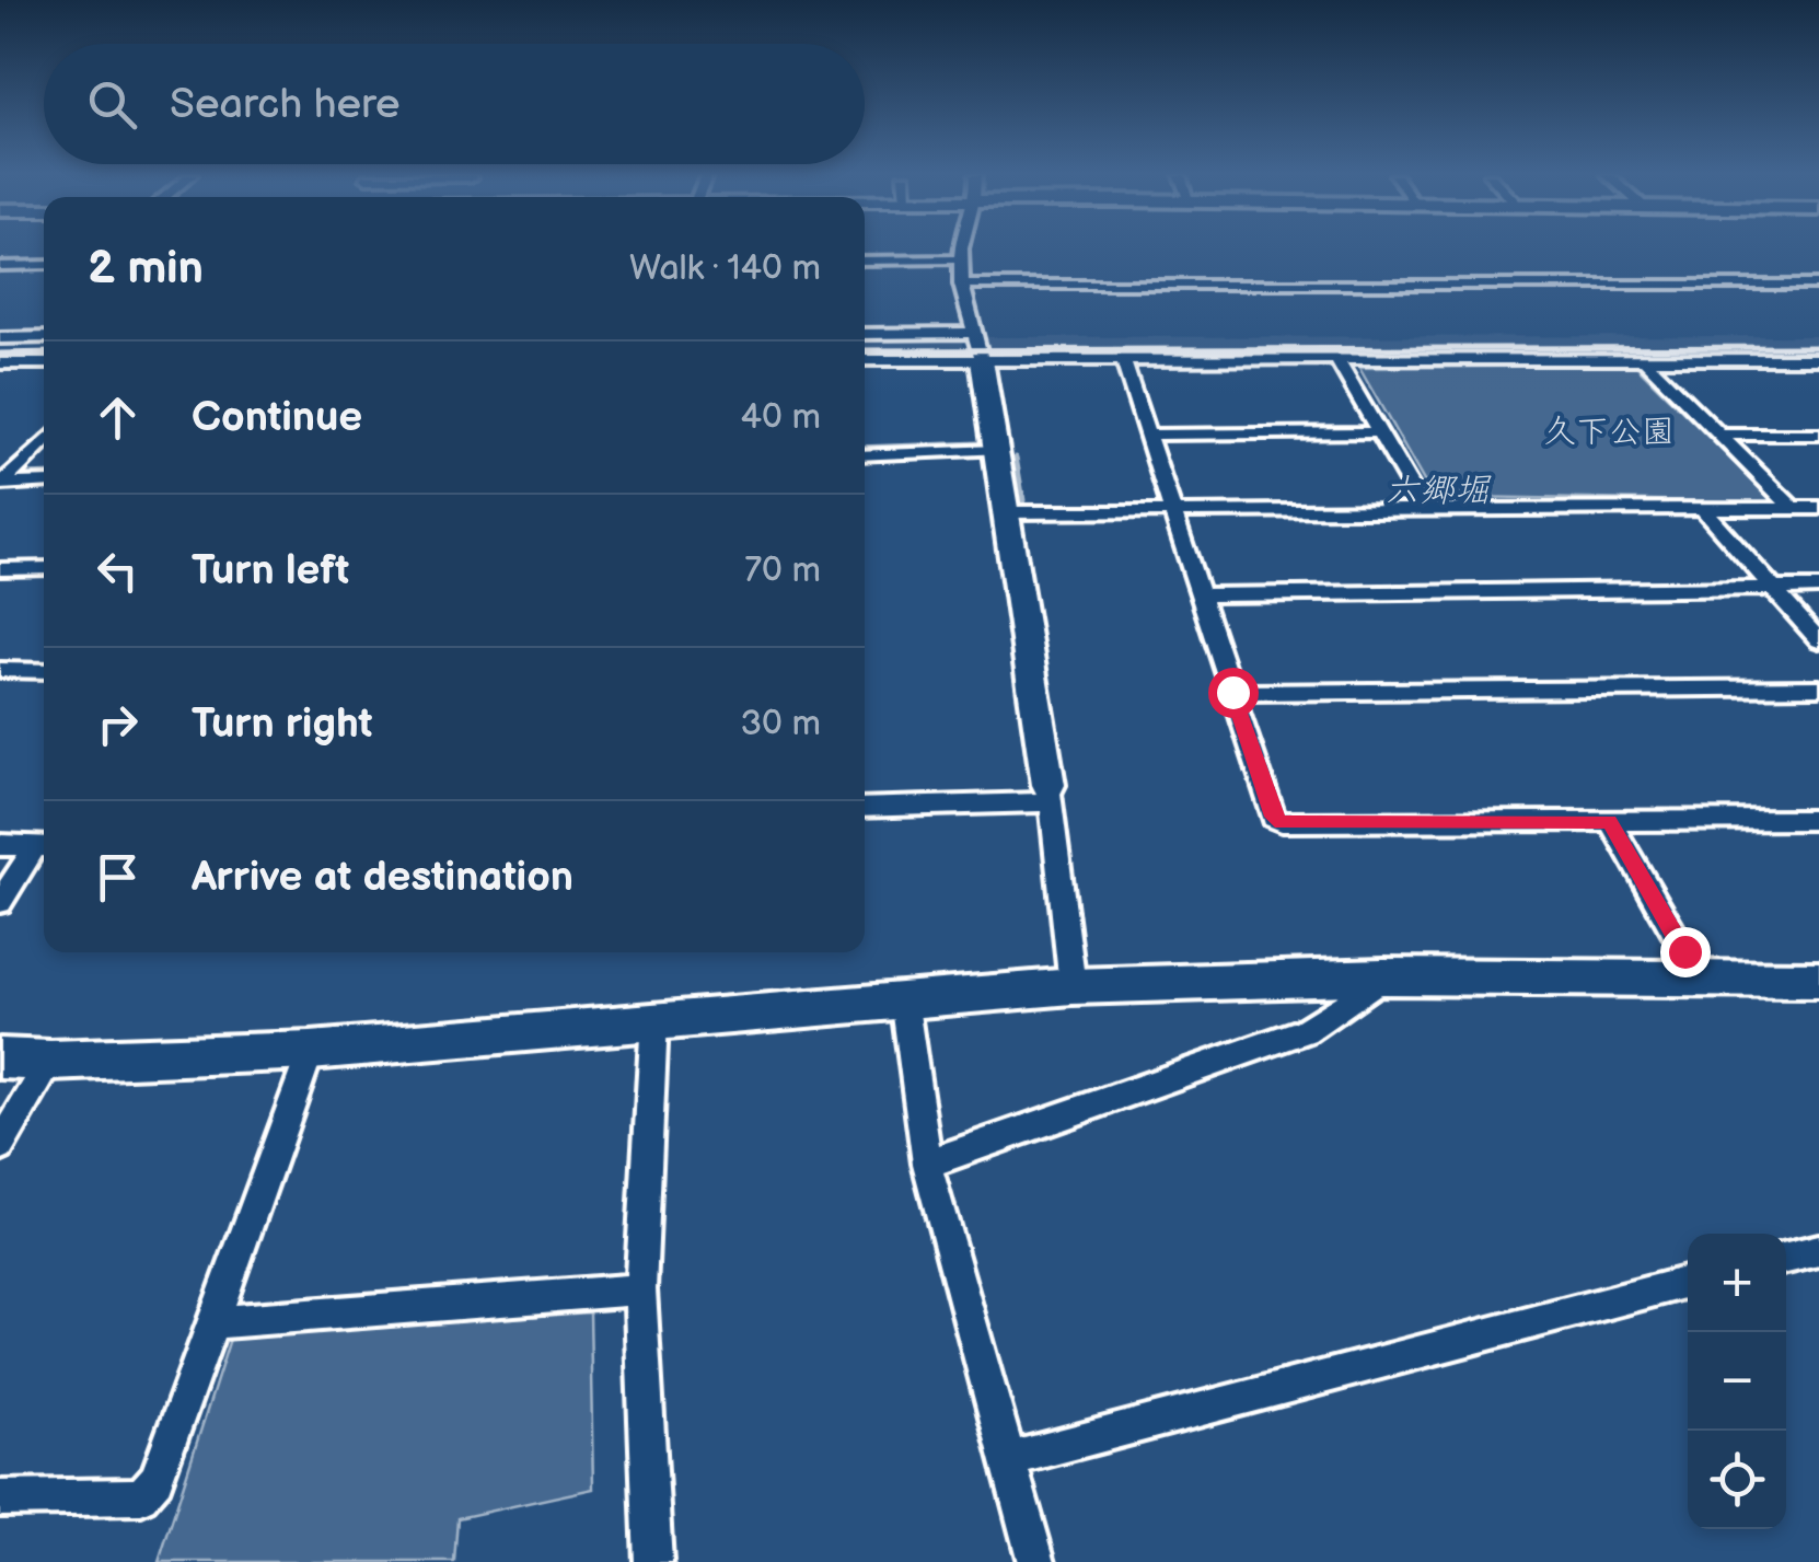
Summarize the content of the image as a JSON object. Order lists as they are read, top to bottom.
{
  "water": ["六郷堀"],
  "parks": ["久下公園"],
  "page": {
    "search": "Search here",
    "heading": ["2 min", "Walk · 140 m"],
    "list": [
      ["Continue", "40 m"],
      ["Turn left", "70 m"],
      ["Turn right", "30 m"],
      "Arrive at destination"
    ],
    "map_buttons": ["+", "−"]
  }
}
